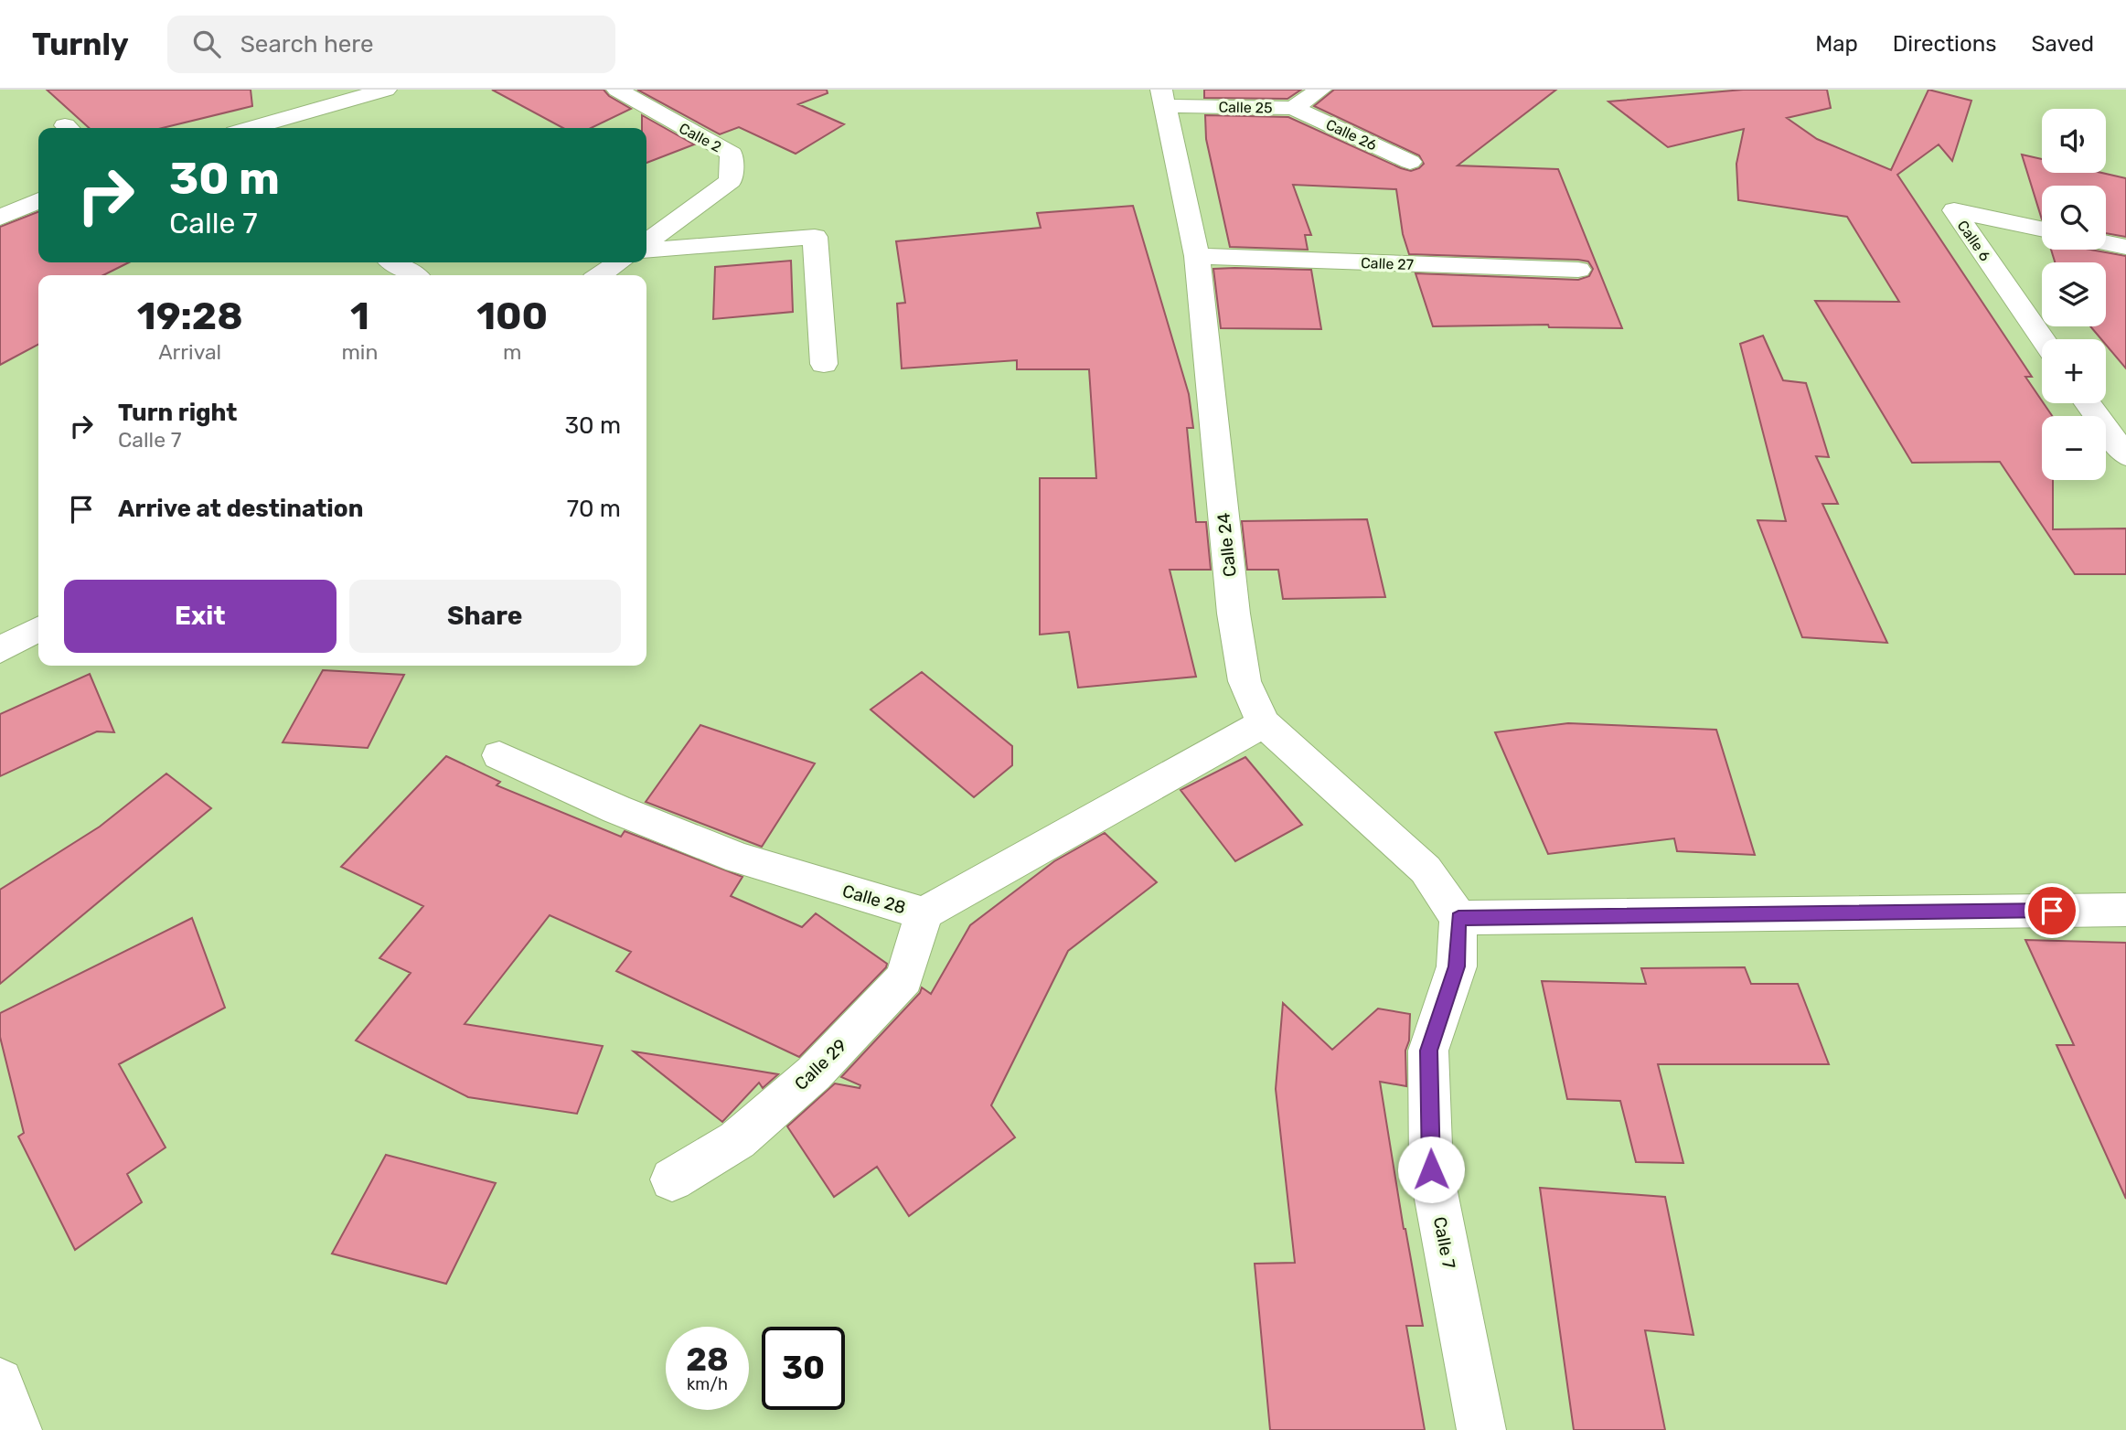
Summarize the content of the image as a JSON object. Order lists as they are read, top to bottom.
{
  "streets": {
    "street": [
      "Calle 25",
      "Calle 26",
      "Calle 2",
      "Calle 6",
      "Calle 27",
      "Calle 24",
      "Calle 28",
      "Calle 29",
      "Calle 7"
    ]
  },
  "crossings": [
    ["Calle 25", "Calle 26"],
    ["Calle 25", "Calle 24"],
    ["Calle 27", "Calle 24"],
    ["Calle 24", "Calle 28"],
    ["Calle 24", "Calle 7"],
    ["Calle 28", "Calle 29"]
  ],
  "page": {
    "header": "Turnly",
    "search": "Search here",
    "nav": ["Map", "Directions", "Saved"],
    "map_buttons": ["+", "−"],
    "turn": ["30 m", "Calle 7"],
    "eta": [
      "19:28",
      "Arrival",
      "1",
      "min",
      "100",
      "m"
    ],
    "list": [
      {
        "name": "Turn right",
        "note": "Calle 7",
        "value": "30 m"
      },
      {
        "name": "Arrive at destination",
        "value": "70 m"
      }
    ],
    "buttons": ["Exit", "Share"],
    "speed": "28 km/h",
    "limit": "30"
  }
}
